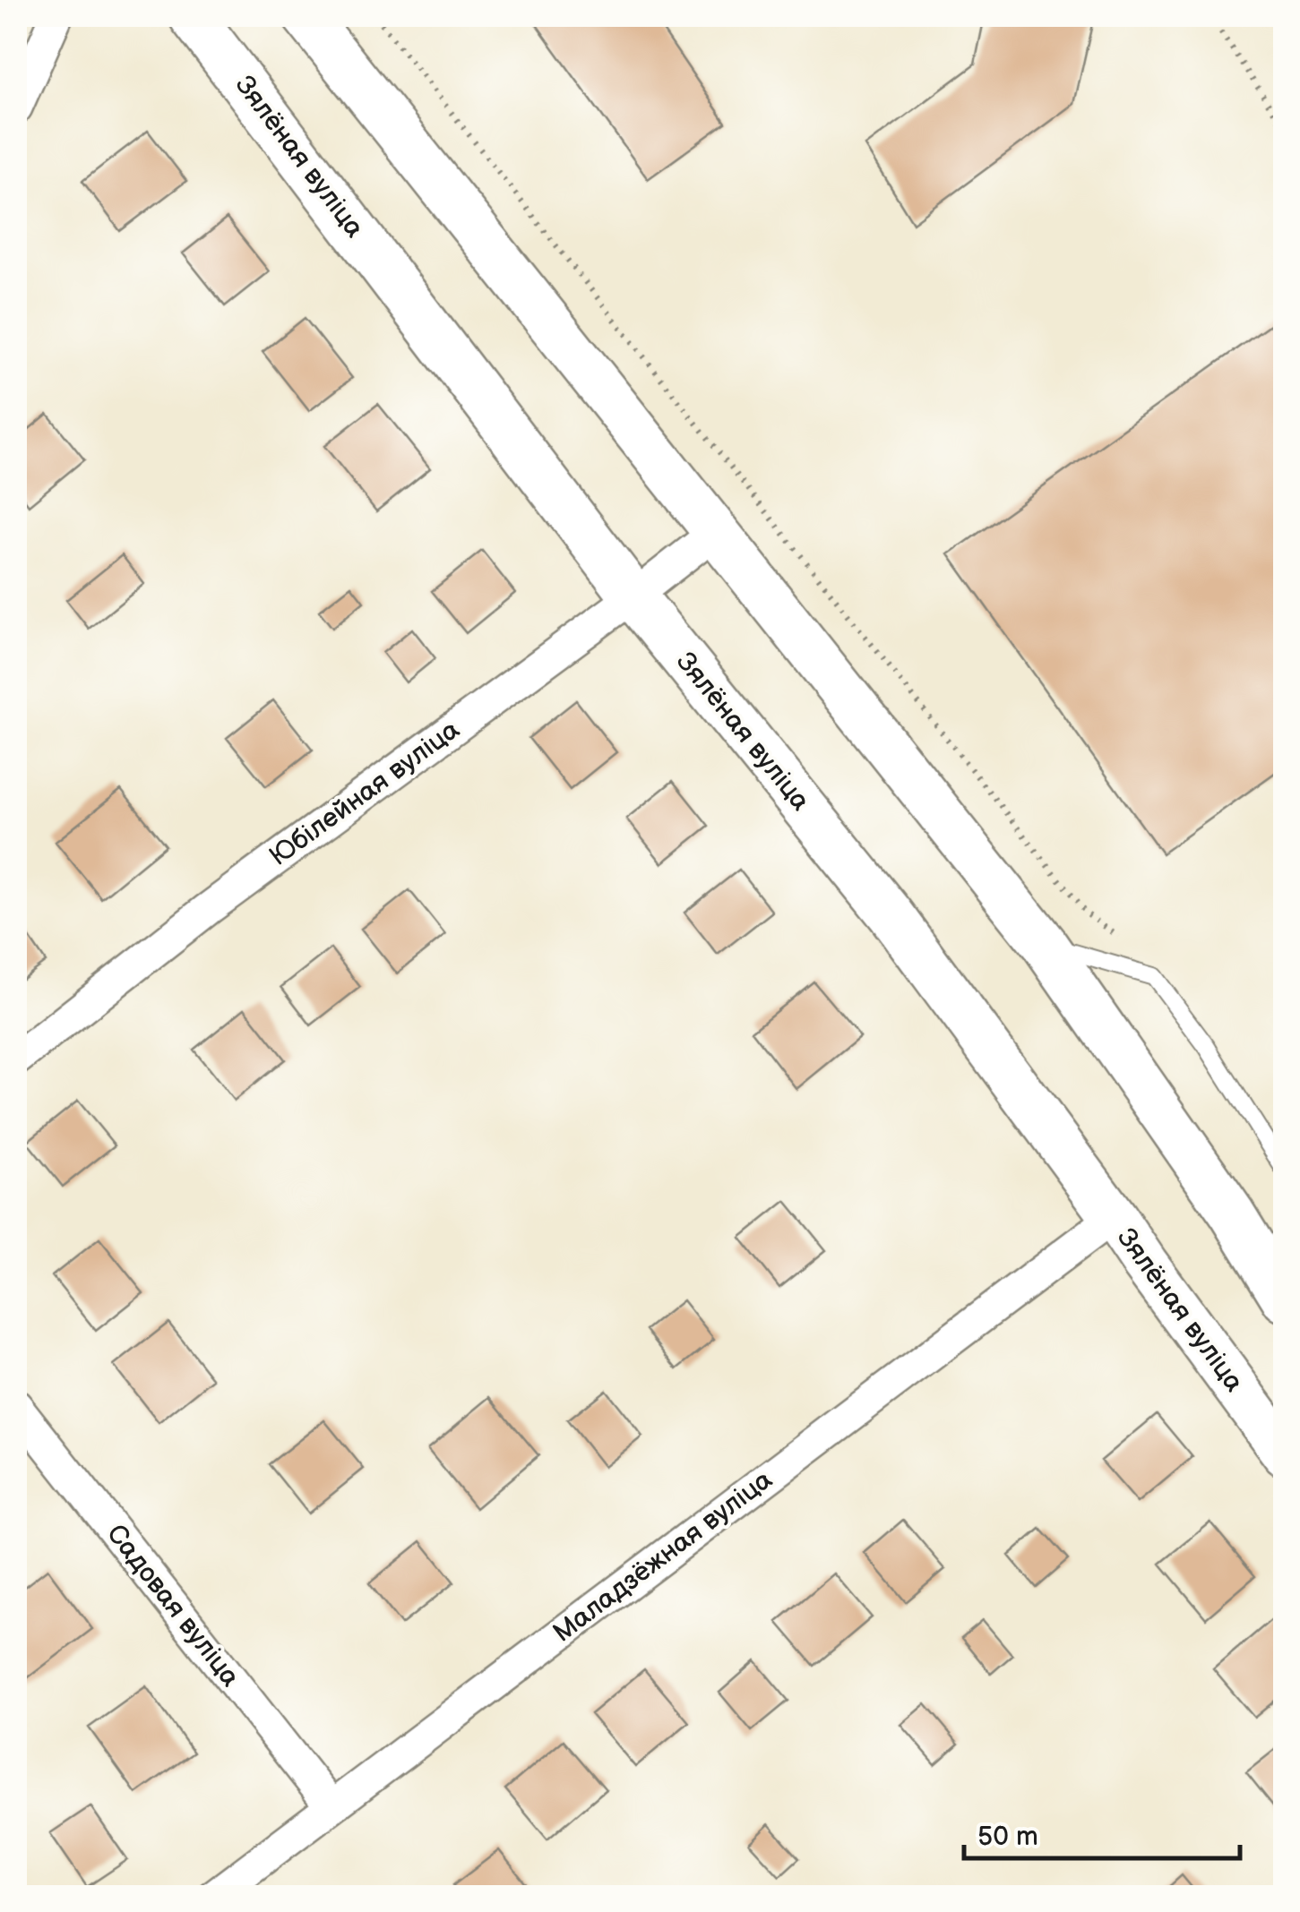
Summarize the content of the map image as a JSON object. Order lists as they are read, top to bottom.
{
  "streets": {
    "main road": ["Зялёная вуліца"],
    "street": ["Юбілейная вуліца", "Маладзёжная вуліца", "Садовая вуліца"]
  },
  "crossings": [
    ["Зялёная вуліца", "Юбілейная вуліца"],
    ["Зялёная вуліца", "Маладзёжная вуліца"],
    ["Маладзёжная вуліца", "Садовая вуліца"]
  ],
  "scale_bar": "50 m"
}
